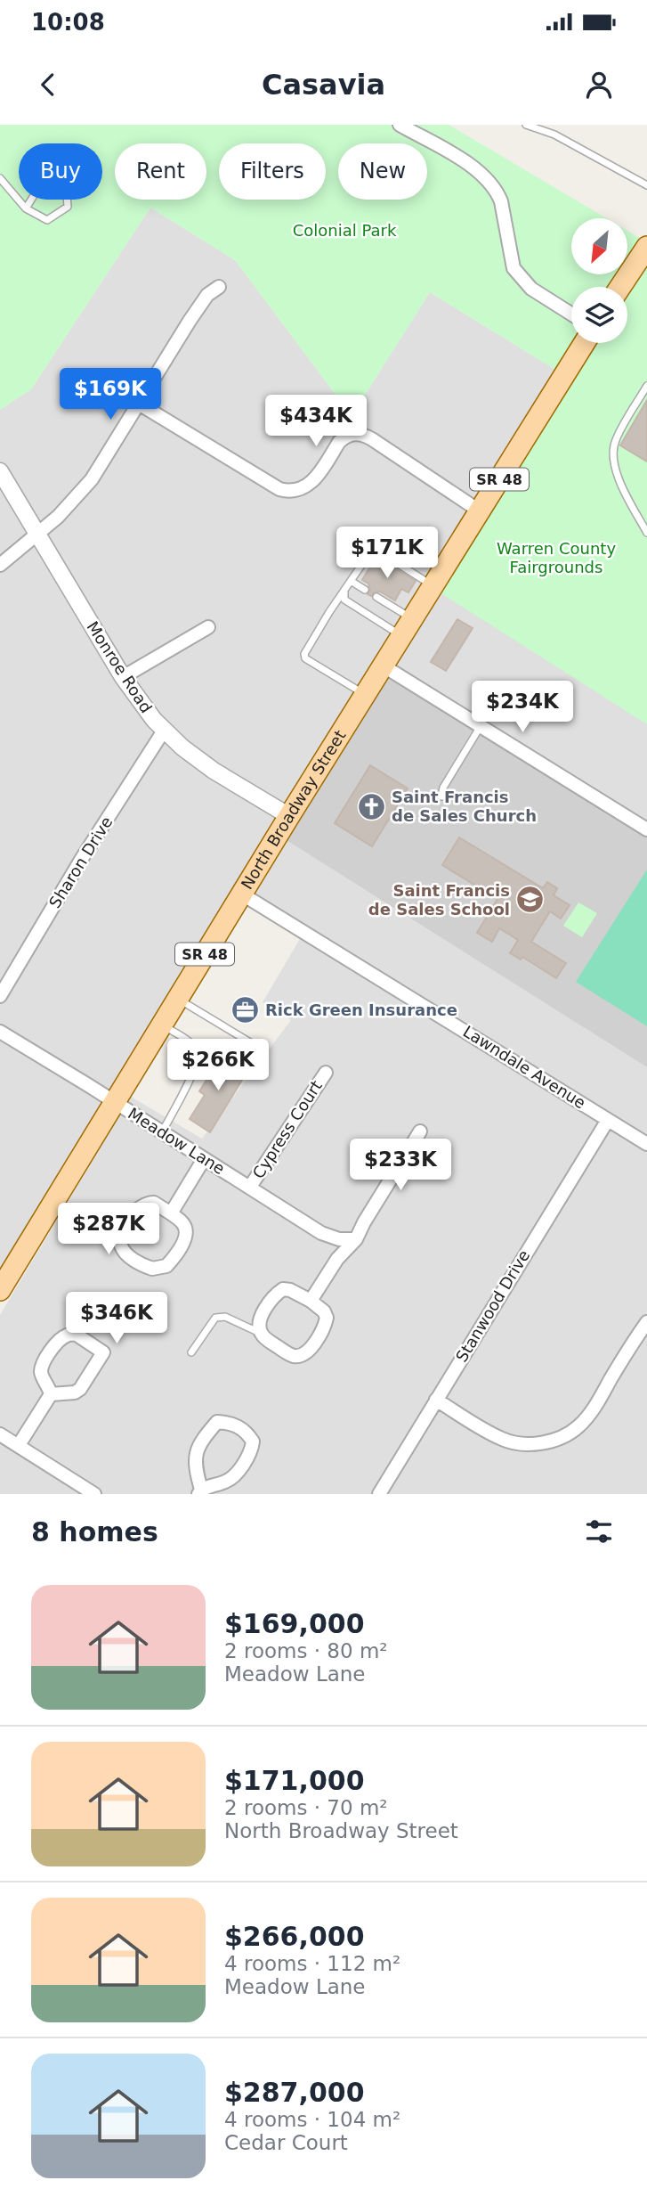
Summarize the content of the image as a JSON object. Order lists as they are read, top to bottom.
{
  "streets": {
    "main road": ["SR 48", "North Broadway Street"],
    "street": [
      "Monroe Road",
      "Sharon Drive",
      "Lawndale Avenue",
      "Cypress Court",
      "Meadow Lane",
      "Stanwood Drive"
    ]
  },
  "crossings": [
    ["Monroe Road", "North Broadway Street"],
    ["Monroe Road", "Sharon Drive"],
    ["North Broadway Street", "Lawndale Avenue"],
    ["North Broadway Street", "Meadow Lane"],
    ["Lawndale Avenue", "Stanwood Drive"],
    ["Cypress Court", "Meadow Lane"]
  ],
  "parks": ["Colonial Park", "Warren County Fairgrounds"],
  "places": {
    "church": ["Saint Francis de Sales Church"],
    "school or university": ["Saint Francis de Sales School"],
    "office": ["Rick Green Insurance"]
  },
  "north": "bottom left",
  "page": {
    "status": "10:08",
    "header": "Casavia",
    "chip": [
      "Buy",
      "Rent",
      "Filters",
      "New"
    ],
    "price": [
      "$169K",
      "$434K",
      "$171K",
      "$234K",
      "$266K",
      "$233K",
      "$287K",
      "$346K"
    ],
    "heading": "8 homes",
    "list": [
      {
        "name": "$169,000",
        "note": "2 rooms · 80 m² · Meadow Lane"
      },
      {
        "name": "$171,000",
        "note": "2 rooms · 70 m² · North Broadway Street"
      },
      {
        "name": "$266,000",
        "note": "4 rooms · 112 m² · Meadow Lane"
      },
      {
        "name": "$287,000",
        "note": "4 rooms · 104 m² · Cedar Court"
      }
    ]
  }
}
